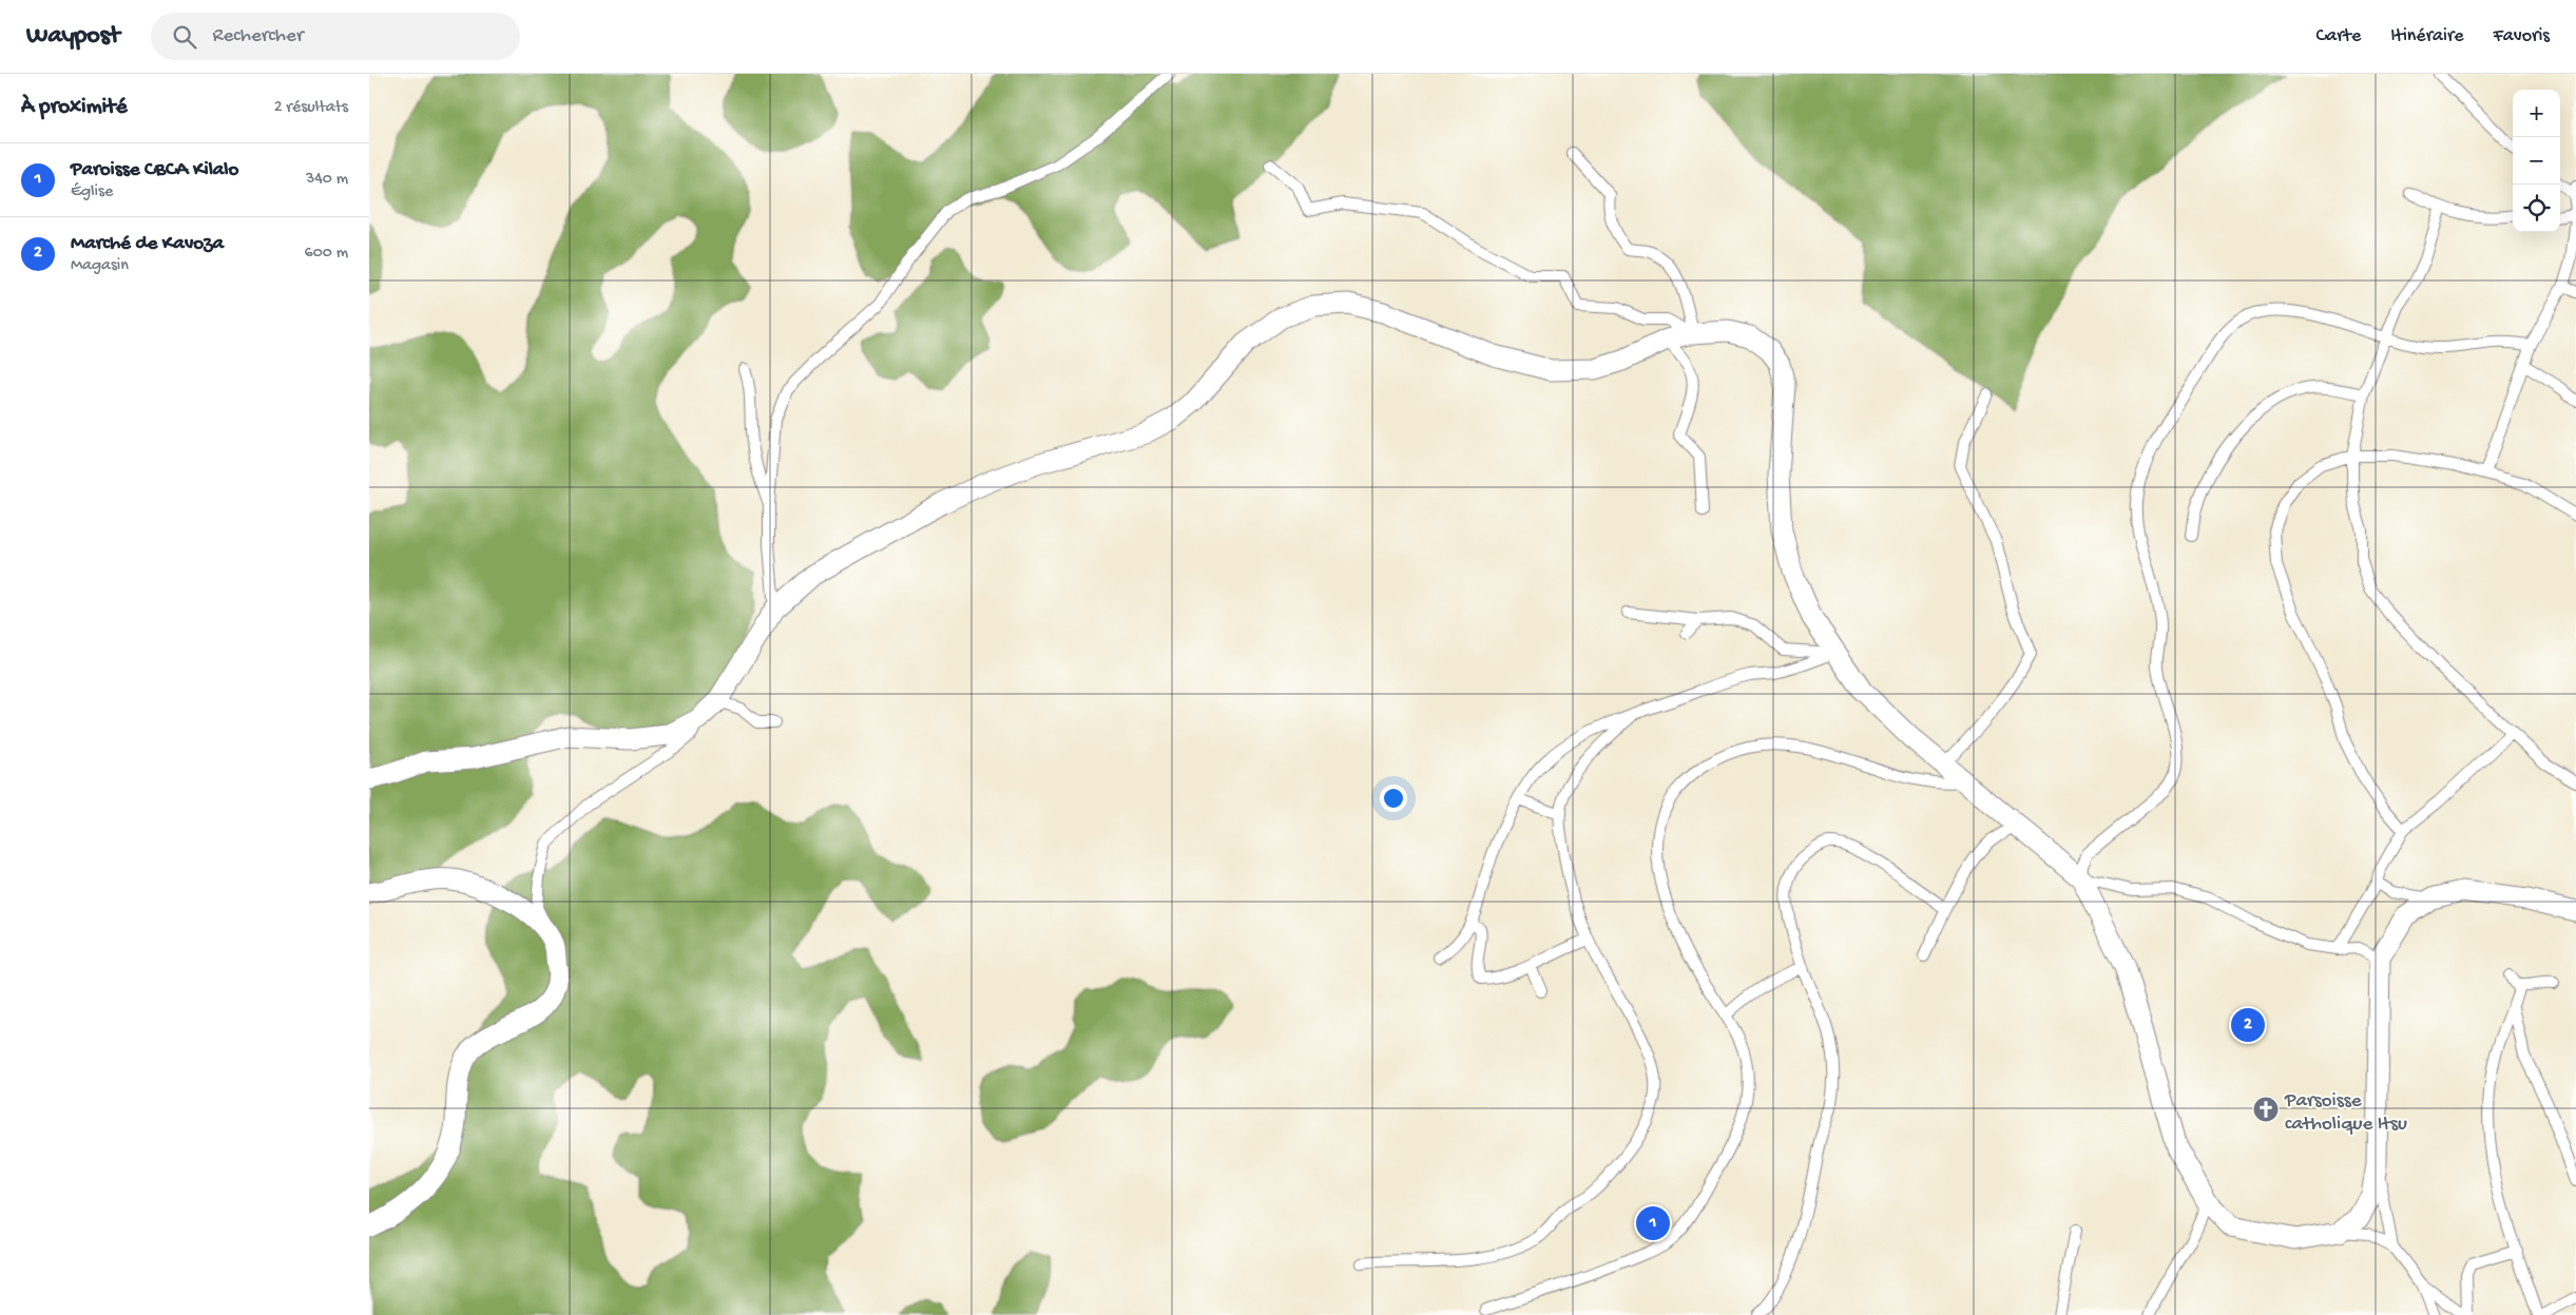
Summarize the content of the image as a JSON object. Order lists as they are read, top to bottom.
{
  "places": {
    "church": ["Parsoisse catholique Itsu"]
  },
  "page": {
    "header": "Waypost",
    "search": "Rechercher",
    "nav": ["Carte", "Itinéraire", "Favoris"],
    "heading": ["À proximité", "2 résultats"],
    "map_buttons": ["+", "−"],
    "list": [
      {
        "mark": "1",
        "name": "Paroisse CBCA Kilalo",
        "note": "Église",
        "value": "340 m"
      },
      {
        "mark": "2",
        "name": "Marché de Kavoza",
        "note": "Magasin",
        "value": "600 m"
      }
    ],
    "pins": ["2", "1"]
  }
}
